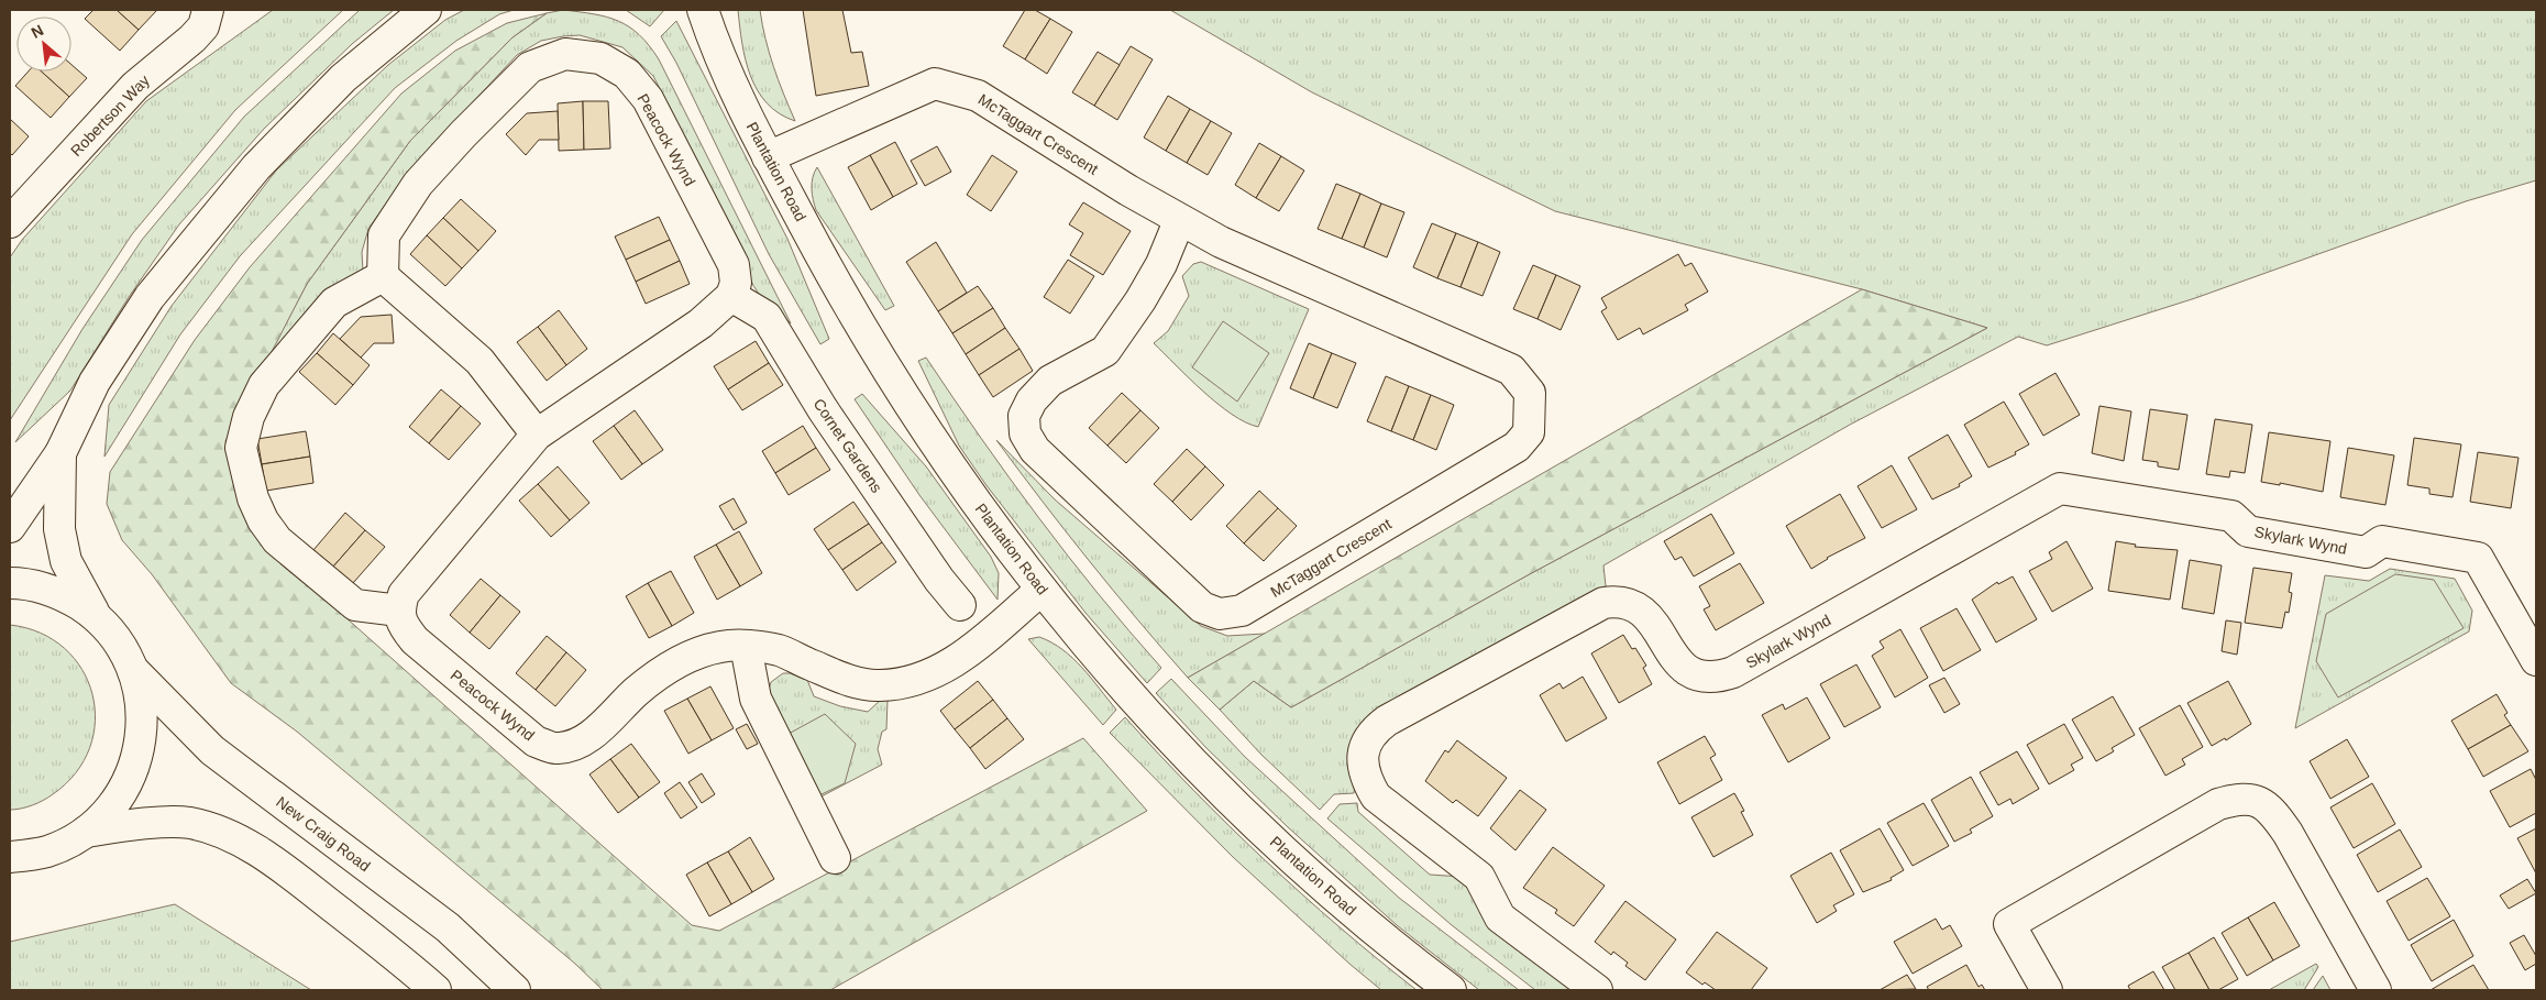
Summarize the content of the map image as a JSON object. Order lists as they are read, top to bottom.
{
  "streets": {
    "street": [
      "Robertson Way",
      "McTaggart Crescent",
      "Peacock Wynd",
      "Plantation Road",
      "Cornet Gardens",
      "Skylark Wynd",
      "New Craig Road"
    ]
  },
  "crossings": [
    ["McTaggart Crescent", "Plantation Road"],
    ["Peacock Wynd", "Plantation Road"],
    ["Peacock Wynd", "Cornet Gardens"]
  ],
  "north": "top left"
}
